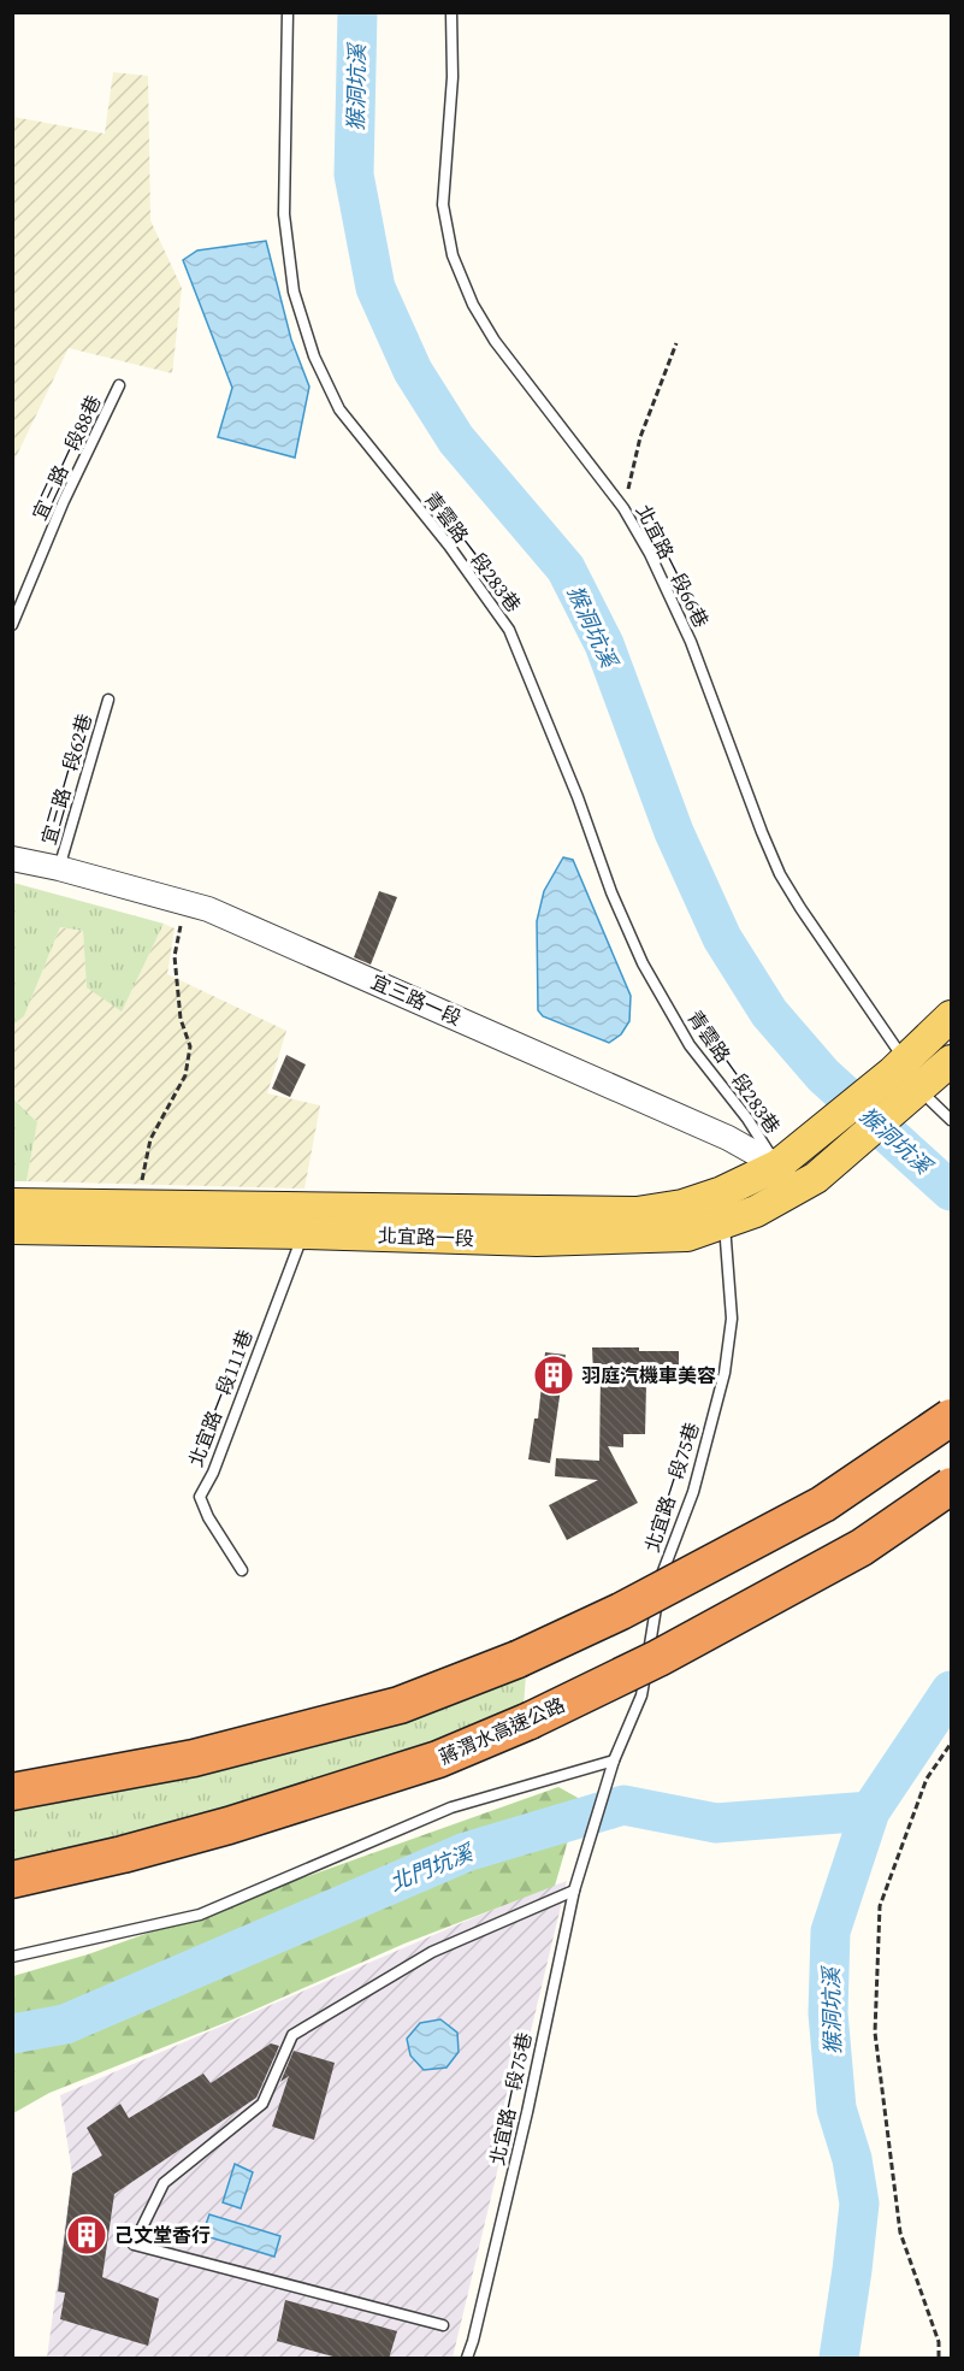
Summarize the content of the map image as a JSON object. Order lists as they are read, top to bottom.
{
  "streets": {
    "highway": ["蔣渭水高速公路"],
    "main road": ["北宜路一段"],
    "street": ["宜三路一段"],
    "lane": [
      "宜三路一段88巷",
      "青雲路一段283巷",
      "北宜路一段66巷",
      "宜三路一段62巷",
      "北宜路一段111巷",
      "北宜路一段75巷"
    ]
  },
  "crossings": [
    ["青雲路一段283巷", "宜三路一段"],
    ["青雲路一段283巷", "北宜路一段"],
    ["北宜路一段66巷", "北宜路一段"],
    ["宜三路一段62巷", "宜三路一段"],
    ["宜三路一段", "北宜路一段"],
    ["北宜路一段", "北宜路一段111巷"],
    ["北宜路一段", "北宜路一段75巷"]
  ],
  "water": ["猴洞坑溪", "北門坑溪"],
  "places": {
    "building": ["羽庭汽機車美容", "己文堂香行"]
  }
}
